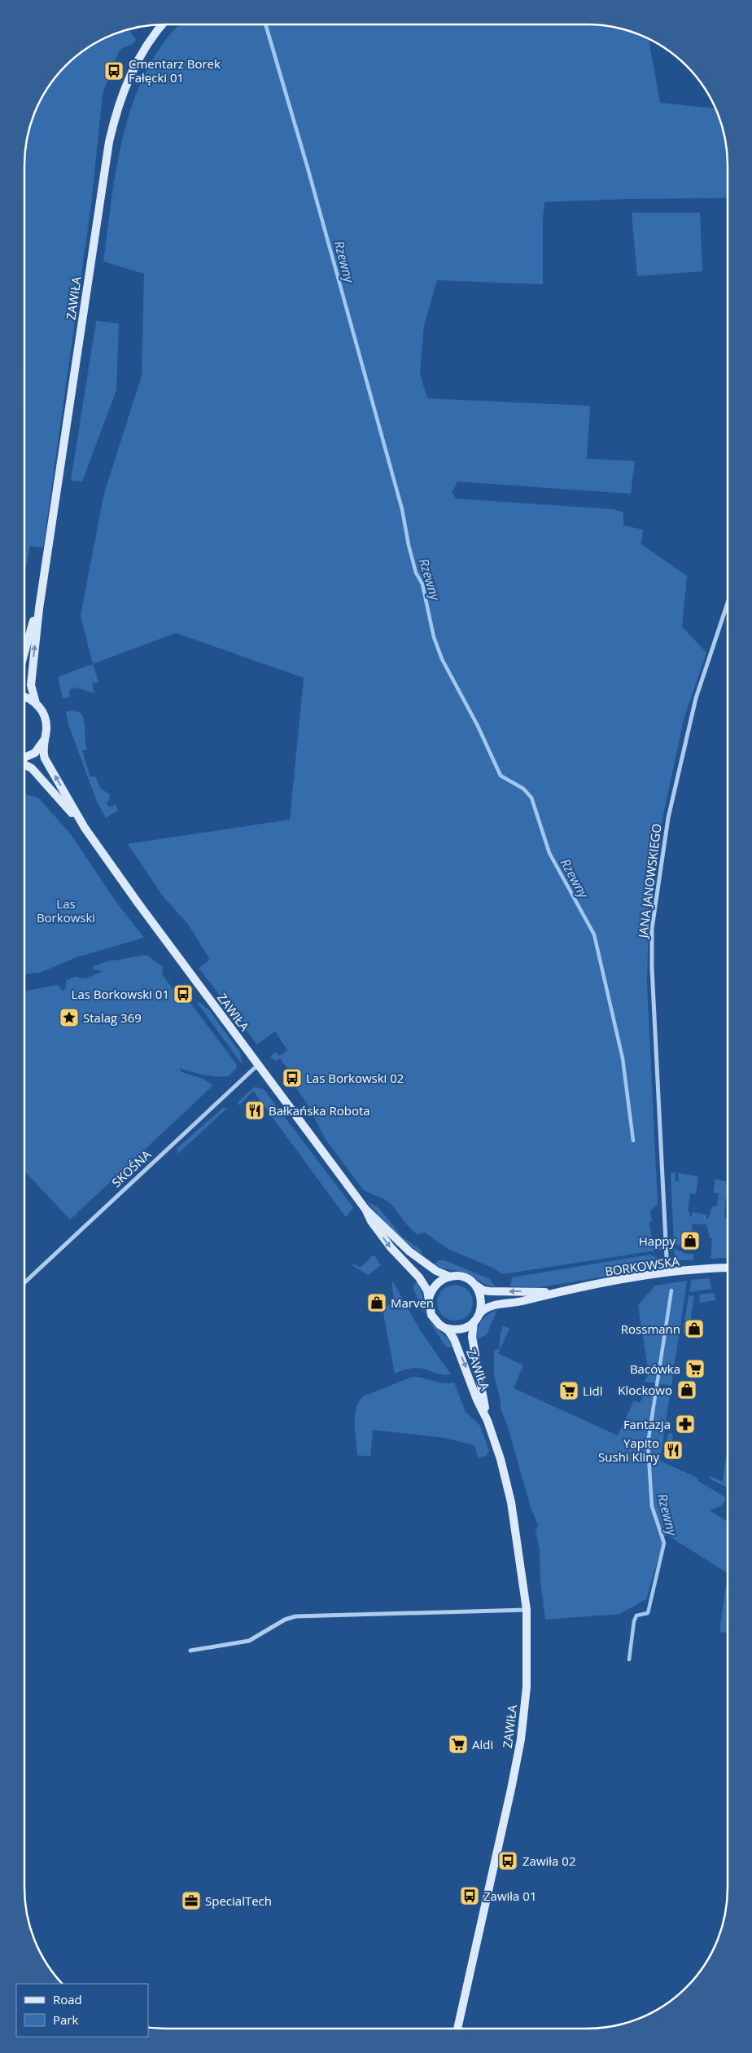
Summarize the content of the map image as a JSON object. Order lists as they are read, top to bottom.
{
  "streets": {
    "street": [
      "ZAWIŁA",
      "JANA JANOWSKIEGO",
      "SKOŚNA",
      "BORKOWSKA"
    ]
  },
  "crossings": [
    ["ZAWIŁA", "SKOŚNA"],
    ["ZAWIŁA", "BORKOWSKA"],
    ["JANA JANOWSKIEGO", "BORKOWSKA"]
  ],
  "water": ["Rzewny"],
  "parks": ["Las Borkowski"],
  "places": {
    "bus stop": [
      "Cmentarz Borek Fałęcki 01",
      "Las Borkowski 01",
      "Las Borkowski 02",
      "Zawiła 02",
      "Zawiła 01"
    ],
    "place": ["Stalag 369"],
    "restaurant": ["Bałkańska Robota", "Yapito Sushi Kliny"],
    "shop": [
      "Happy",
      "Marven",
      "Rossmann",
      "Klockowo"
    ],
    "supermarket": ["Bacówka", "Lidl", "Aldi"],
    "pharmacy": ["Fantazja"],
    "office": ["SpecialTech"]
  },
  "legend": ["Road", "Park"]
}
